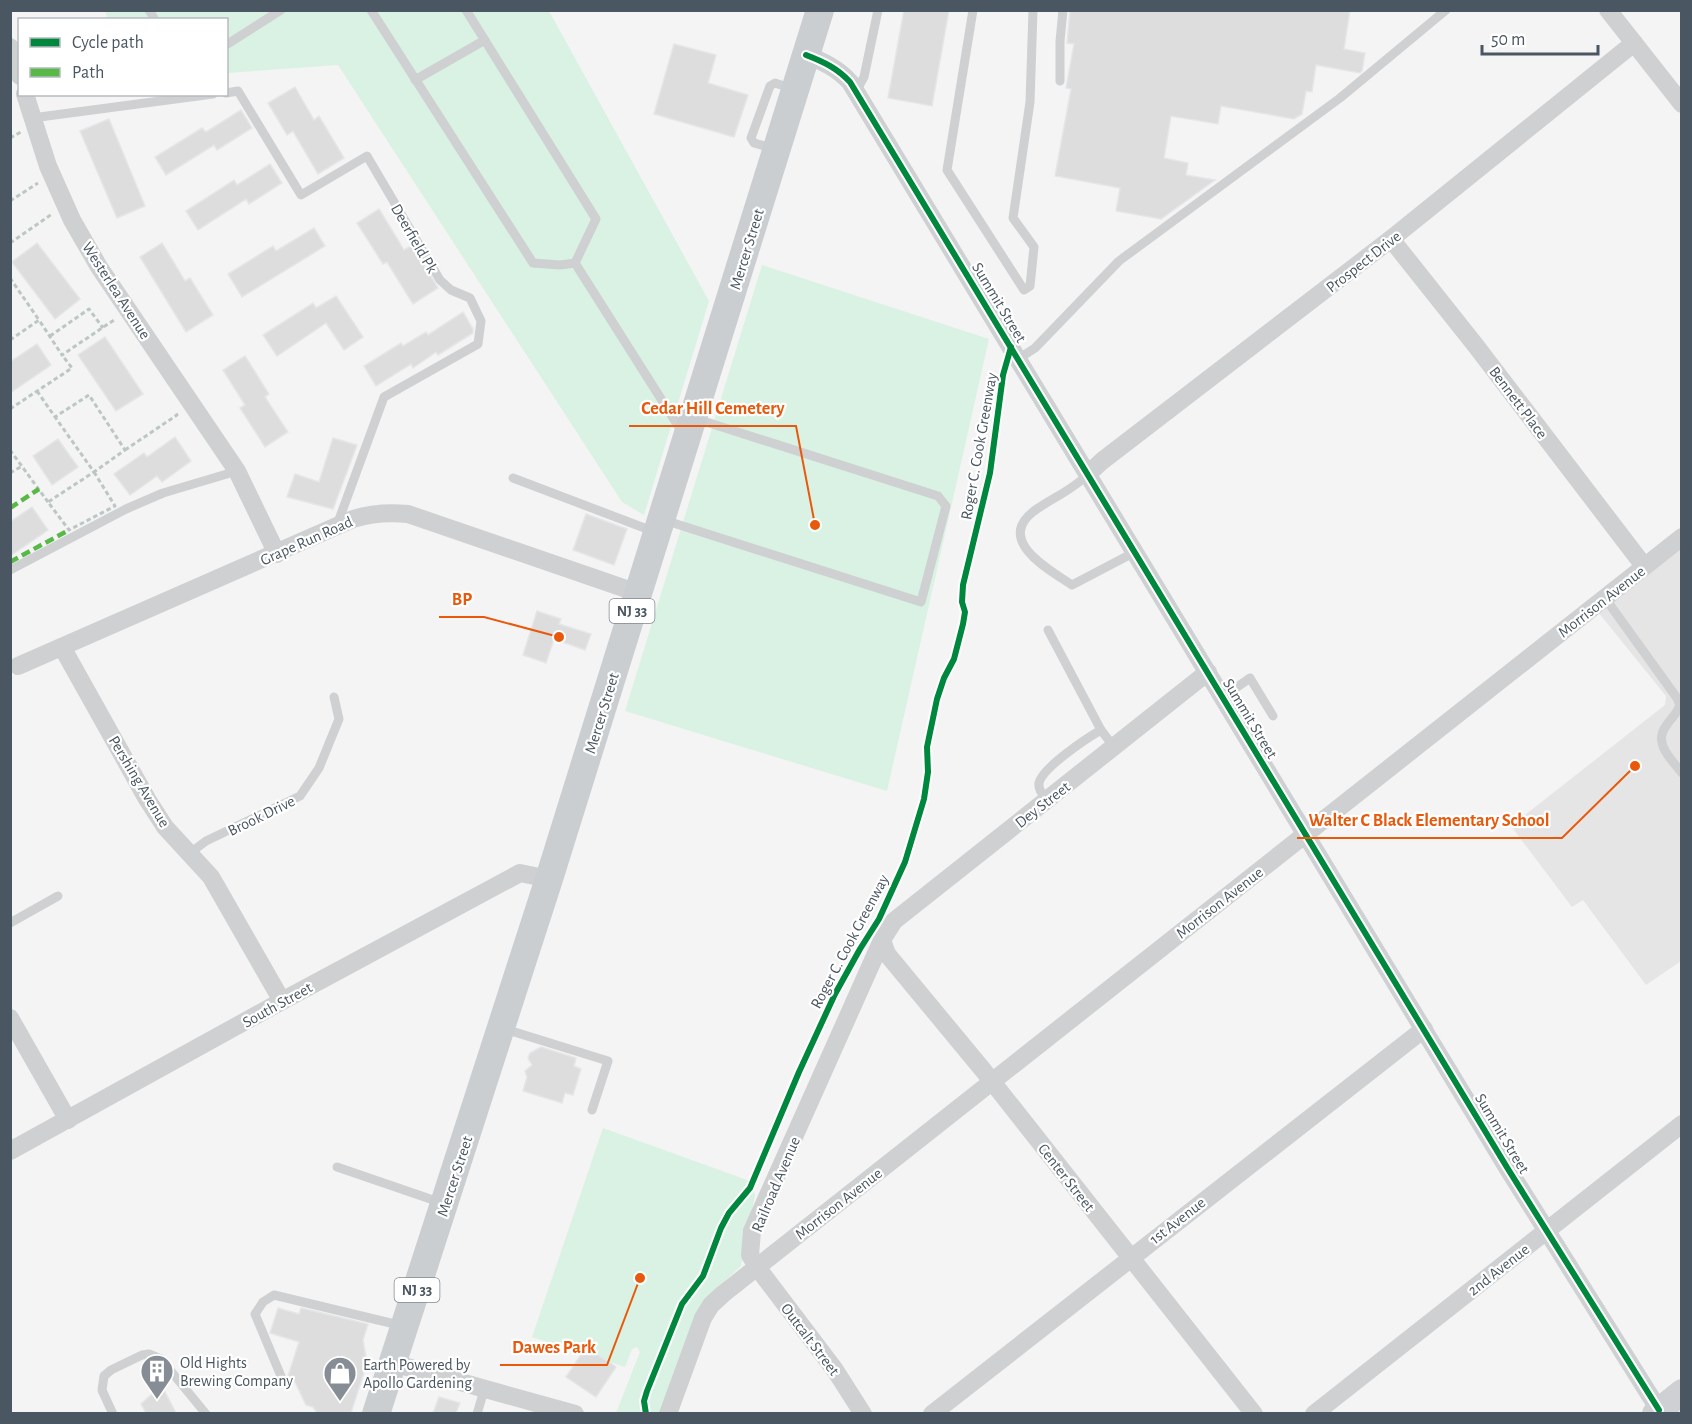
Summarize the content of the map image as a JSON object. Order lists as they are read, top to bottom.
{
  "streets": {
    "main road": ["Mercer Street", "NJ 33"],
    "street": [
      "Prospect Drive",
      "Westerlea Avenue",
      "Summit Street",
      "Bennett Place",
      "Grape Run Road",
      "Morrison Avenue",
      "Pershing Avenue",
      "Dey Street",
      "South Street",
      "Center Street",
      "Railroad Avenue",
      "1st Avenue",
      "2nd Avenue",
      "Outcalt Street"
    ],
    "lane": ["Deerfield Pk", "Brook Drive"],
    "cycle path": ["Roger C. Cook Greenway"]
  },
  "crossings": [
    ["Deerfield Pk", "Grape Run Road"],
    ["Mercer Street", "Summit Street"],
    ["Mercer Street", "Grape Run Road"],
    ["Mercer Street", "South Street"],
    ["Prospect Drive", "Summit Street"],
    ["Prospect Drive", "Bennett Place"],
    ["Westerlea Avenue", "Grape Run Road"],
    ["Summit Street", "Morrison Avenue"],
    ["Summit Street", "Dey Street"],
    ["Summit Street", "1st Avenue"],
    ["Summit Street", "2nd Avenue"],
    ["Bennett Place", "Morrison Avenue"],
    ["Grape Run Road", "Pershing Avenue"],
    ["Morrison Avenue", "Center Street"],
    ["Morrison Avenue", "Railroad Avenue"],
    ["Morrison Avenue", "Outcalt Street"],
    ["Pershing Avenue", "Brook Drive"],
    ["Pershing Avenue", "South Street"],
    ["Dey Street", "Center Street"],
    ["Dey Street", "Railroad Avenue"],
    ["Center Street", "Railroad Avenue"],
    ["Center Street", "1st Avenue"],
    ["Railroad Avenue", "Outcalt Street"]
  ],
  "places": {
    "other": [
      "Cedar Hill Cemetery",
      "BP",
      "Walter C Black Elementary School",
      "Dawes Park"
    ],
    "building": ["Old Hights Brewing Company"],
    "shop": ["Earth Powered by Apollo Gardening"]
  },
  "legend": ["Cycle path", "Path"],
  "scale_bar": "50 m"
}
